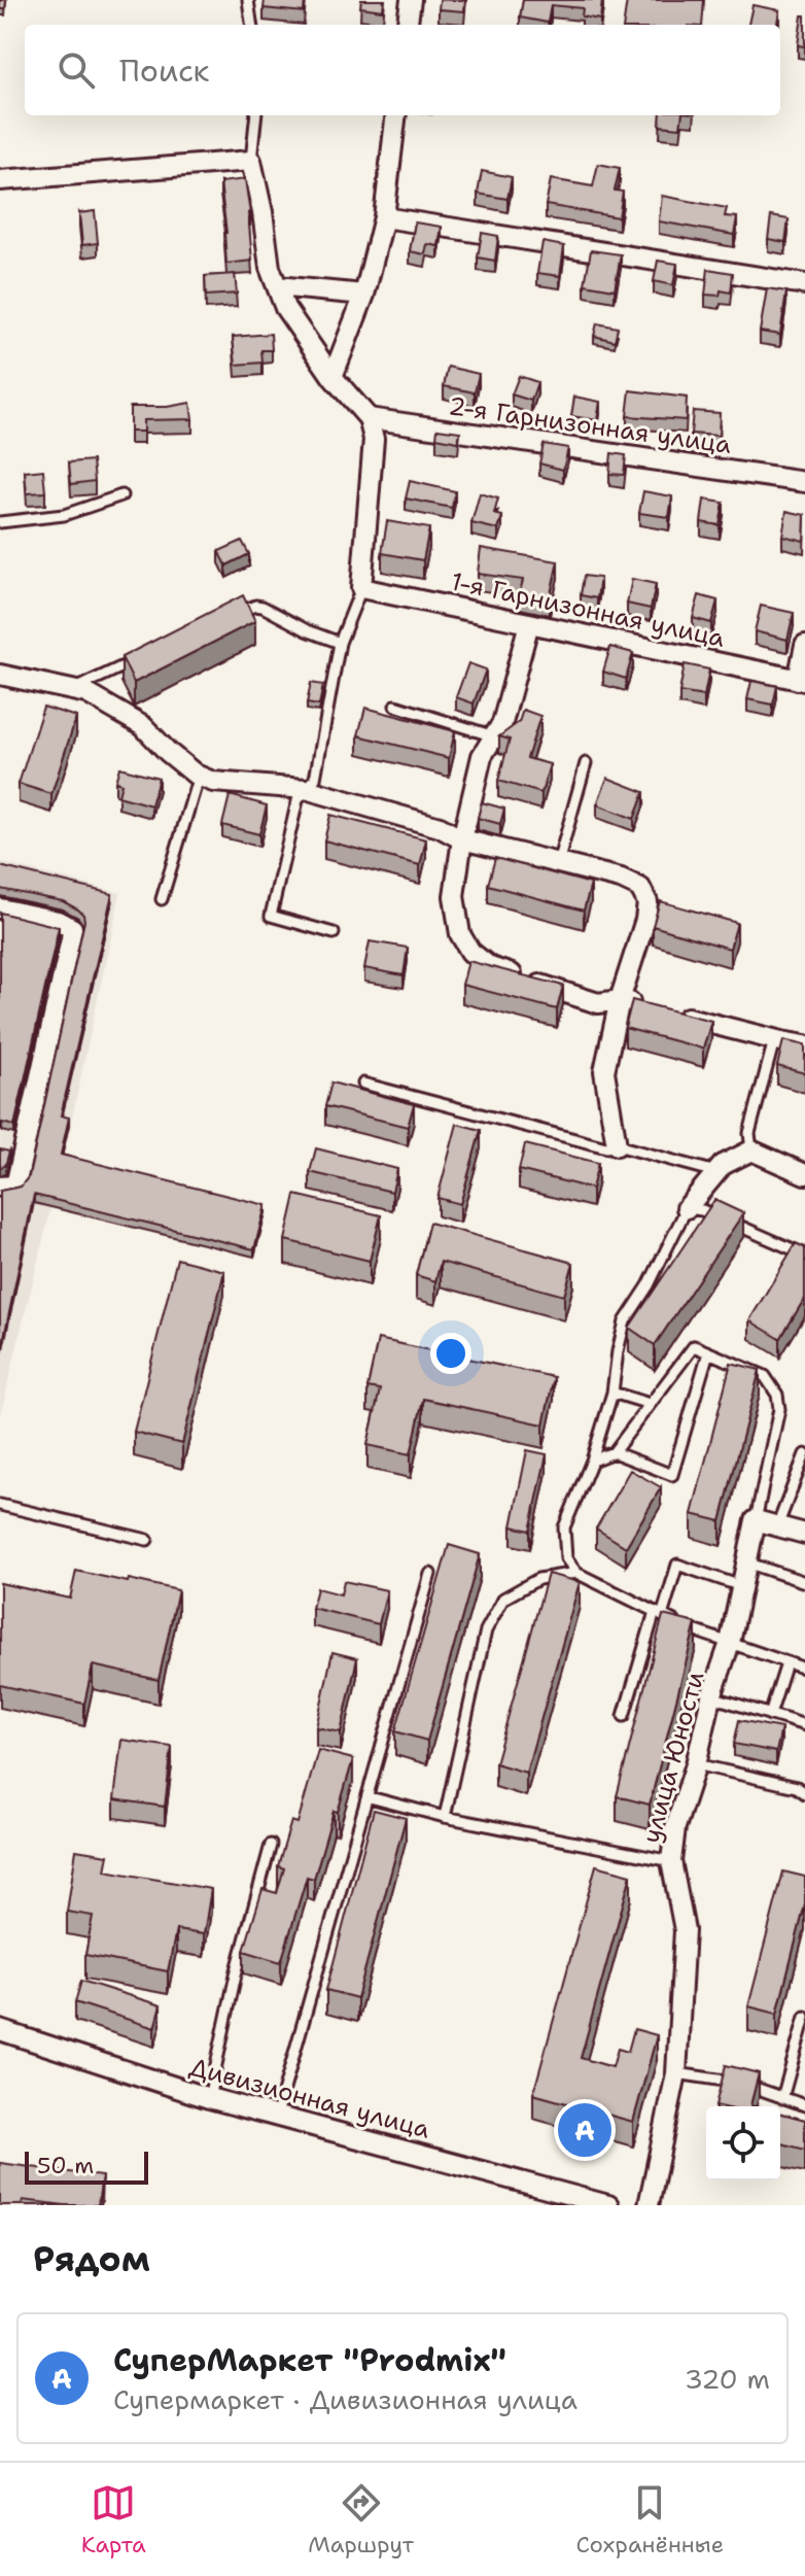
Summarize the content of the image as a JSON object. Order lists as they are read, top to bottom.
{
  "streets": {
    "street": [
      "2-я Гарнизонная улица",
      "1-я Гарнизонная улица",
      "улица Юности",
      "Дивизионная улица"
    ]
  },
  "scale_bar": "50 m",
  "page": {
    "search": "Поиск",
    "pins": "A",
    "scale": "50 m",
    "heading": "Рядом",
    "list": [
      {
        "mark": "A",
        "name": "СуперМаркет \"Prodmix\"",
        "note": "Супермаркет · Дивизионная улица",
        "value": "320 m"
      }
    ],
    "nav": ["Карта", "Маршрут", "Сохранённые"]
  }
}
